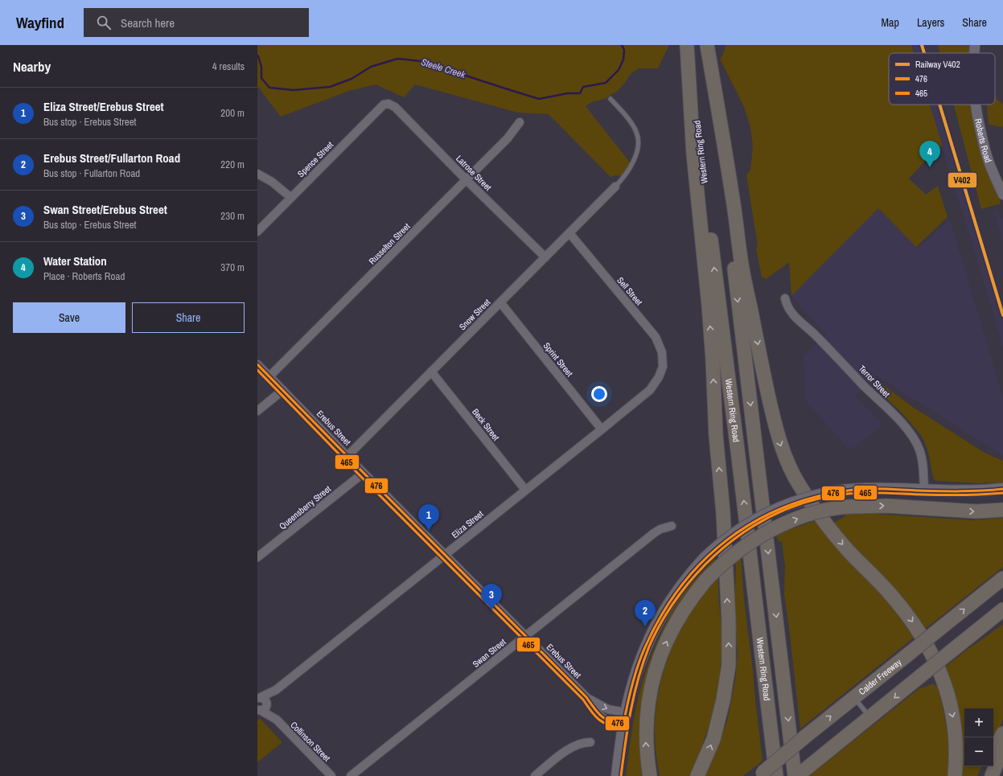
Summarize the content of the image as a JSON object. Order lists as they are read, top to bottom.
{
  "streets": {
    "highway": ["Western Ring Road", "Calder Freeway"],
    "street": [
      "Roberts Road",
      "Spence Street",
      "Latrose Street",
      "Russelton Street",
      "Sell Street",
      "Snow Street",
      "Sprint Street",
      "Terror Street",
      "Beck Street",
      "Erebus Street",
      "Queensberry Street",
      "Eliza Street",
      "Swan Street",
      "Collinson Street"
    ]
  },
  "crossings": [
    ["Spence Street", "Latrose Street"],
    ["Latrose Street", "Russelton Street"],
    ["Latrose Street", "Snow Street"],
    ["Russelton Street", "Erebus Street"],
    ["Sell Street", "Snow Street"],
    ["Sell Street", "Eliza Street"],
    ["Snow Street", "Sprint Street"],
    ["Snow Street", "Beck Street"],
    ["Snow Street", "Erebus Street"],
    ["Sprint Street", "Eliza Street"],
    ["Beck Street", "Eliza Street"],
    ["Erebus Street", "Queensberry Street"],
    ["Erebus Street", "Eliza Street"],
    ["Erebus Street", "Swan Street"],
    ["Eliza Street", "Collinson Street"]
  ],
  "water": ["Steele Creek"],
  "lines": ["rail line V402", "transit line 476", "transit line 465"],
  "legend": ["Railway V402", "476", "465"],
  "page": {
    "header": "Wayfind",
    "search": "Search here",
    "nav": ["Map", "Layers", "Share"],
    "heading": ["Nearby", "4 results"],
    "list": [
      {
        "mark": "1",
        "name": "Eliza Street/Erebus Street",
        "note": "Bus stop · Erebus Street",
        "value": "200 m"
      },
      {
        "mark": "2",
        "name": "Erebus Street/Fullarton Road",
        "note": "Bus stop · Fullarton Road",
        "value": "220 m"
      },
      {
        "mark": "3",
        "name": "Swan Street/Erebus Street",
        "note": "Bus stop · Erebus Street",
        "value": "230 m"
      },
      {
        "mark": "4",
        "name": "Water Station",
        "note": "Place · Roberts Road",
        "value": "370 m"
      }
    ],
    "pins": [
      "4",
      "1",
      "3",
      "2"
    ],
    "buttons": ["Save", "Share"],
    "map_buttons": ["+", "−"]
  }
}
